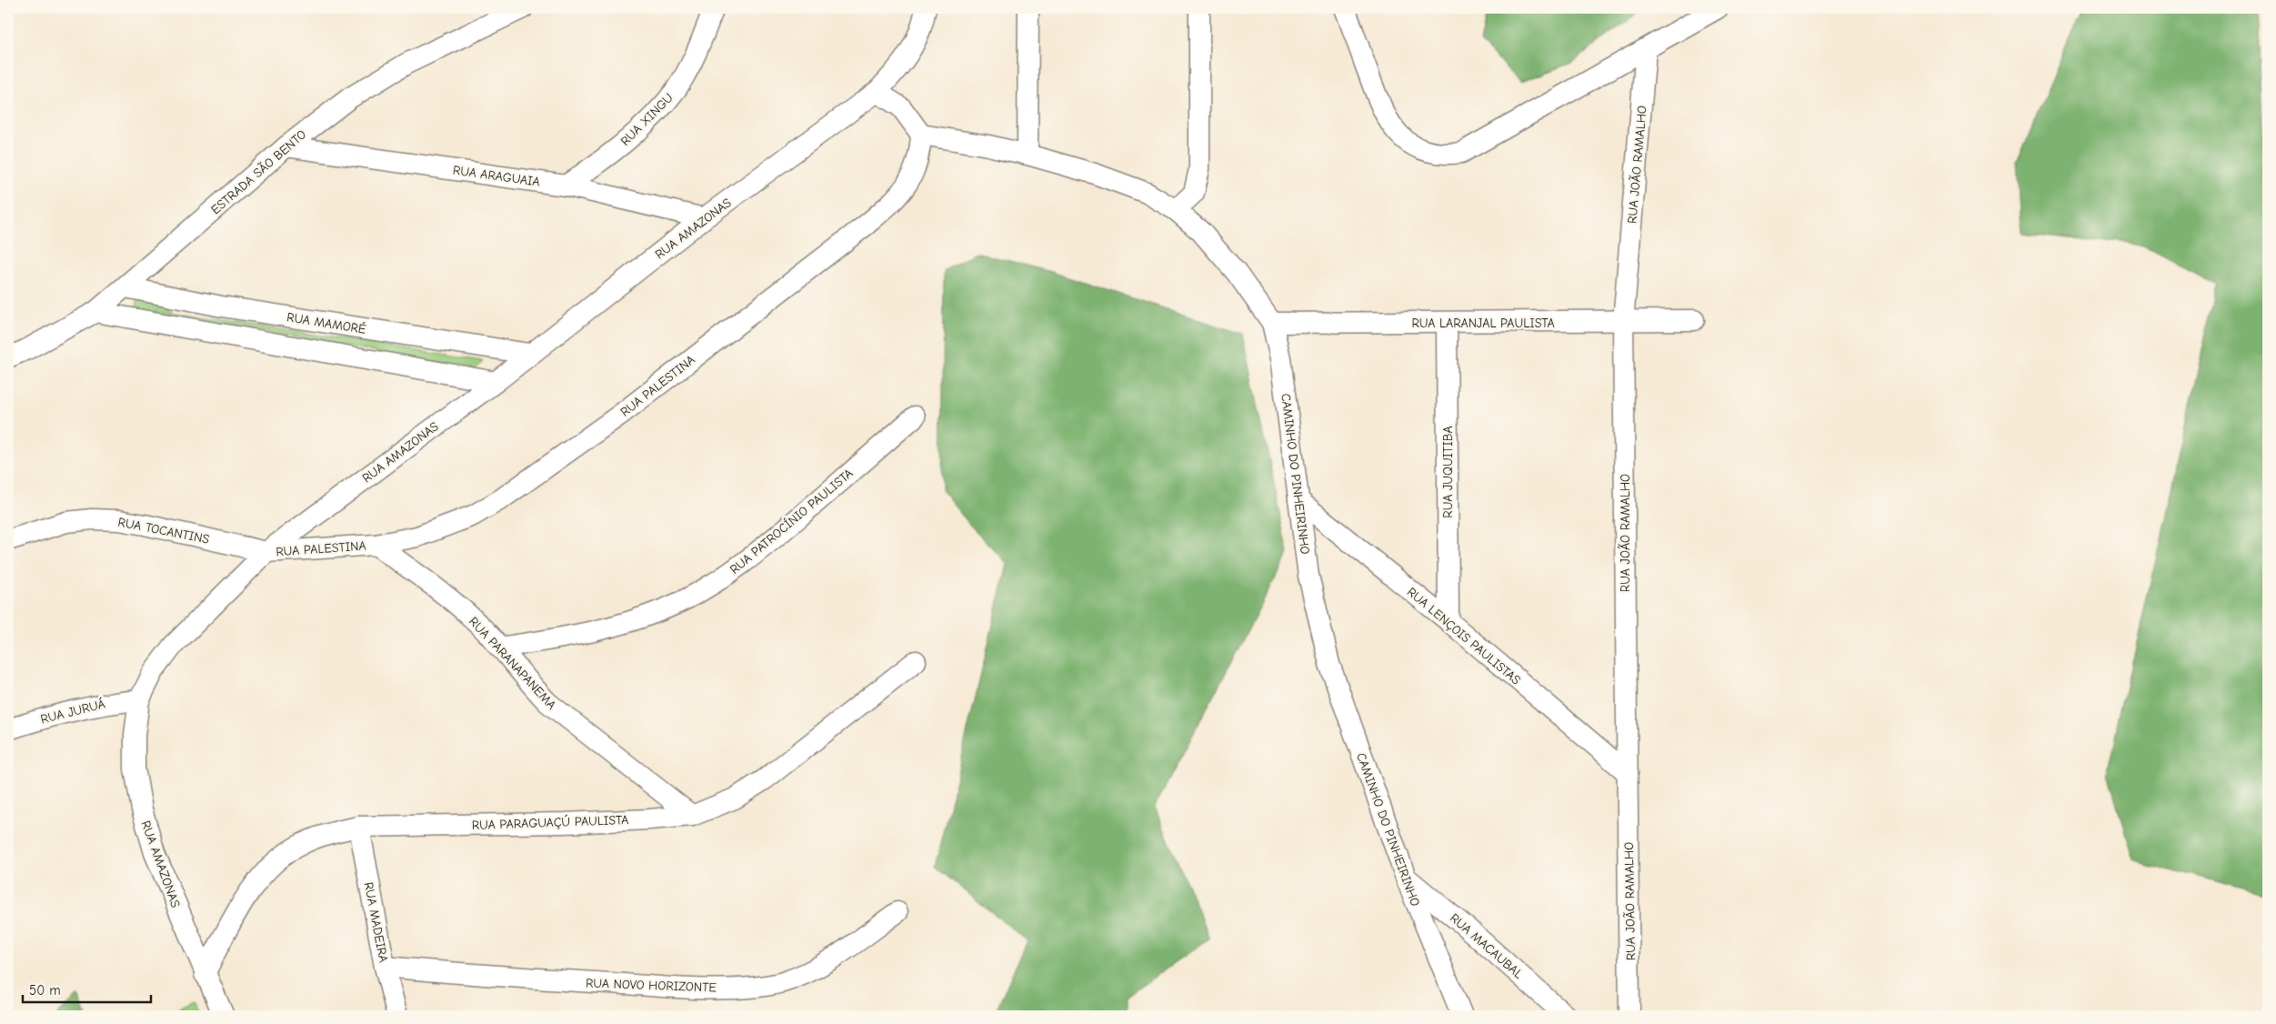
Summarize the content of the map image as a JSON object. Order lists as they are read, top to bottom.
{
  "streets": {
    "street": [
      "RUA XINGU",
      "RUA JOÃO RAMALHO",
      "ESTRADA SÃO BENTO",
      "RUA ARAGUAIA",
      "RUA AMAZONAS",
      "RUA MAMORÉ",
      "RUA LARANJAL PAULISTA",
      "RUA PALESTINA",
      "RUA JUQUITIBA",
      "CAMINHO DO PINHEIRINHO",
      "RUA PATROCÍNIO PAULISTA",
      "RUA TOCANTINS",
      "RUA LENÇOIS PAULISTAS",
      "RUA PARANAPANEMA",
      "RUA JURUÁ",
      "RUA PARAGUAÇÚ PAULISTA",
      "RUA MADEIRA",
      "RUA MACAUBAL",
      "RUA NOVO HORIZONTE"
    ]
  },
  "crossings": [
    ["RUA XINGU", "RUA ARAGUAIA"],
    ["RUA JOÃO RAMALHO", "RUA LARANJAL PAULISTA"],
    ["RUA JOÃO RAMALHO", "RUA LENÇOIS PAULISTAS"],
    ["ESTRADA SÃO BENTO", "RUA ARAGUAIA"],
    ["ESTRADA SÃO BENTO", "RUA MAMORÉ"],
    ["RUA ARAGUAIA", "RUA AMAZONAS"],
    ["RUA AMAZONAS", "RUA MAMORÉ"],
    ["RUA AMAZONAS", "RUA PALESTINA"],
    ["RUA AMAZONAS", "RUA TOCANTINS"],
    ["RUA AMAZONAS", "RUA JURUÁ"],
    ["RUA AMAZONAS", "RUA PARAGUAÇÚ PAULISTA"],
    ["RUA LARANJAL PAULISTA", "RUA JUQUITIBA"],
    ["RUA LARANJAL PAULISTA", "CAMINHO DO PINHEIRINHO"],
    ["RUA PALESTINA", "CAMINHO DO PINHEIRINHO"],
    ["RUA PALESTINA", "RUA TOCANTINS"],
    ["RUA PALESTINA", "RUA PARANAPANEMA"],
    ["RUA JUQUITIBA", "RUA LENÇOIS PAULISTAS"],
    ["CAMINHO DO PINHEIRINHO", "RUA LENÇOIS PAULISTAS"],
    ["CAMINHO DO PINHEIRINHO", "RUA MACAUBAL"],
    ["RUA PATROCÍNIO PAULISTA", "RUA PARANAPANEMA"],
    ["RUA PARANAPANEMA", "RUA PARAGUAÇÚ PAULISTA"],
    ["RUA PARAGUAÇÚ PAULISTA", "RUA MADEIRA"],
    ["RUA MADEIRA", "RUA NOVO HORIZONTE"]
  ],
  "scale_bar": "50 m"
}
